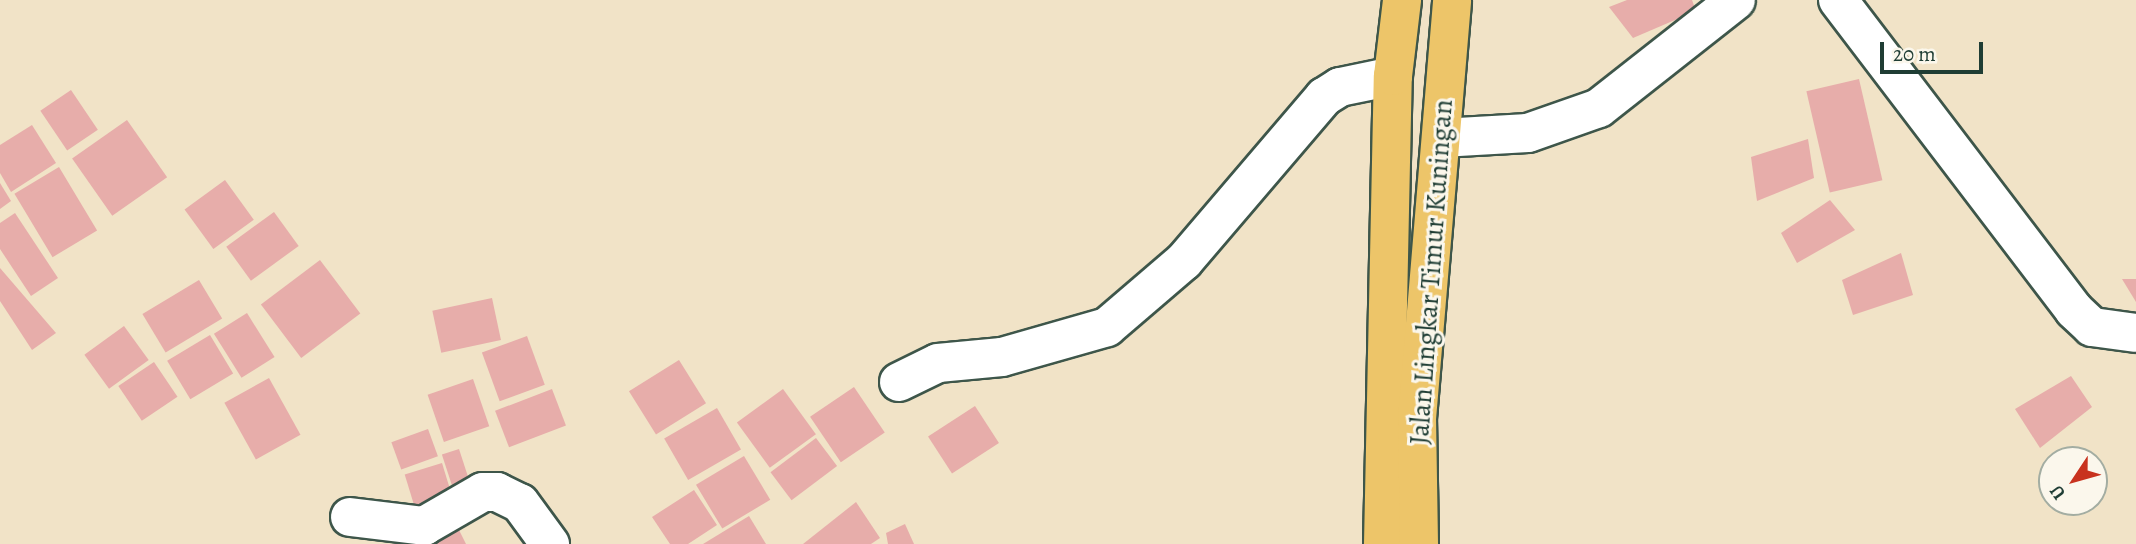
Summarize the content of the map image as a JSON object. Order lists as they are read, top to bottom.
{
  "streets": {
    "main road": ["Jalan Lingkar Timur Kuningan"]
  },
  "scale_bar": "20 m",
  "north": "bottom left"
}
